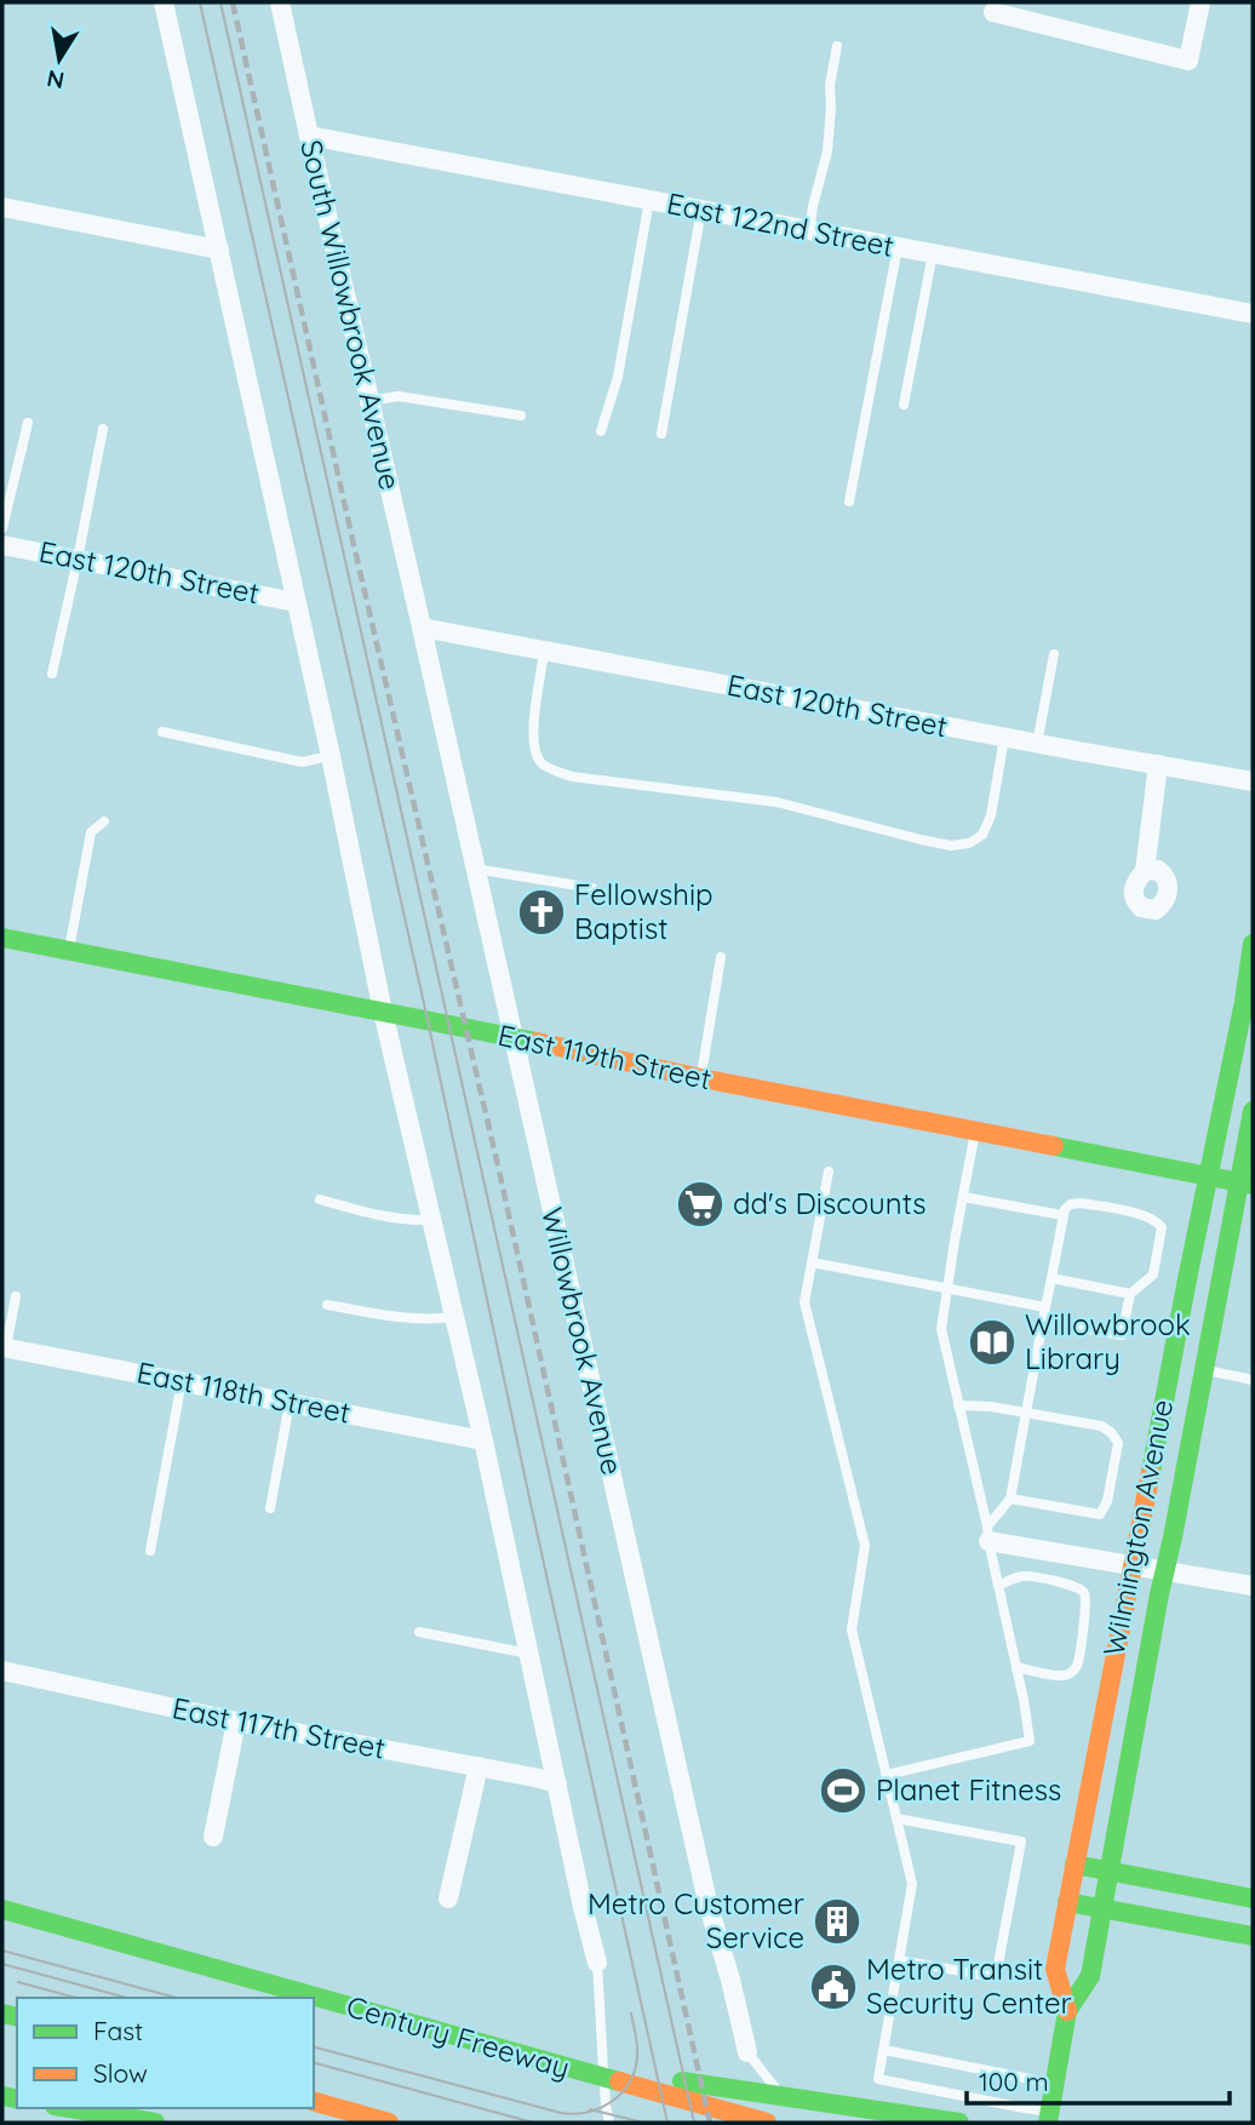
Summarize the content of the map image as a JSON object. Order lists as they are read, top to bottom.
{
  "streets": {
    "main road": ["East 119th Street", "Wilmington Avenue", "Century Freeway"],
    "street": [
      "East 122nd Street",
      "South Willowbrook Avenue",
      "East 120th Street",
      "Willowbrook Avenue",
      "East 118th Street",
      "East 117th Street"
    ]
  },
  "crossings": [
    ["East 122nd Street", "South Willowbrook Avenue"],
    ["South Willowbrook Avenue", "East 120th Street"],
    ["South Willowbrook Avenue", "Willowbrook Avenue"],
    ["East 120th Street", "Willowbrook Avenue"],
    ["East 119th Street", "Willowbrook Avenue"],
    ["East 119th Street", "Wilmington Avenue"]
  ],
  "places": {
    "church": ["Fellowship Baptist"],
    "supermarket": ["dd's Discounts"],
    "library": ["Willowbrook Library"],
    "sports": ["Planet Fitness"],
    "building": ["Metro Customer Service"],
    "public building": ["Metro Transit Security Center"]
  },
  "legend": ["Fast", "Slow"],
  "scale_bar": "100 m",
  "north": "bottom"
}
